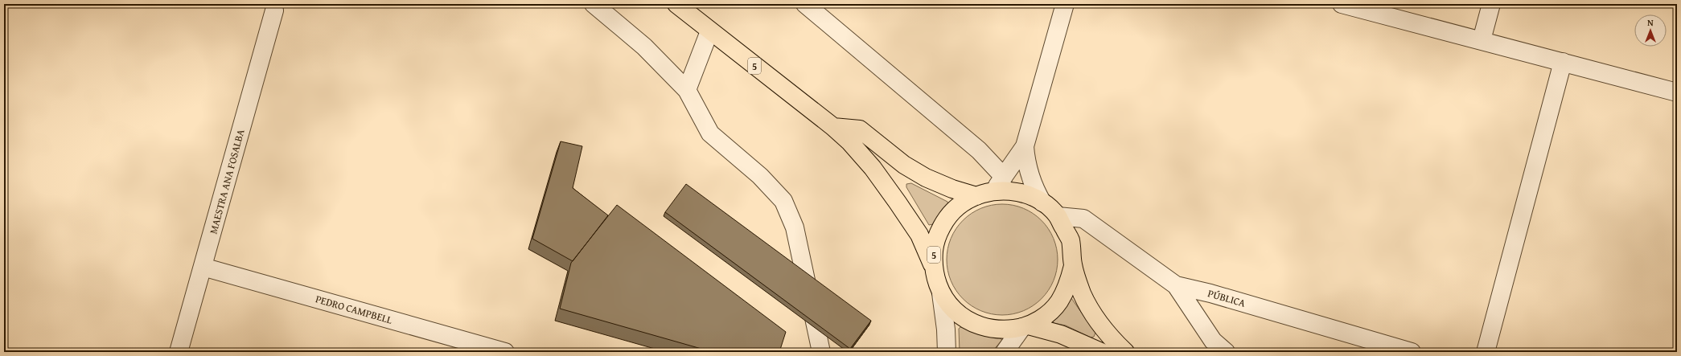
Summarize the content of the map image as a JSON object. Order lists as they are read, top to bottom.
{
  "streets": {
    "highway": ["5"],
    "street": ["MAESTRA ANA FOSALBA", "PÚBLICA", "PEDRO CAMPBELL"]
  },
  "crossings": [
    ["5", "PÚBLICA"],
    ["MAESTRA ANA FOSALBA", "PEDRO CAMPBELL"]
  ],
  "north": "top"
}
